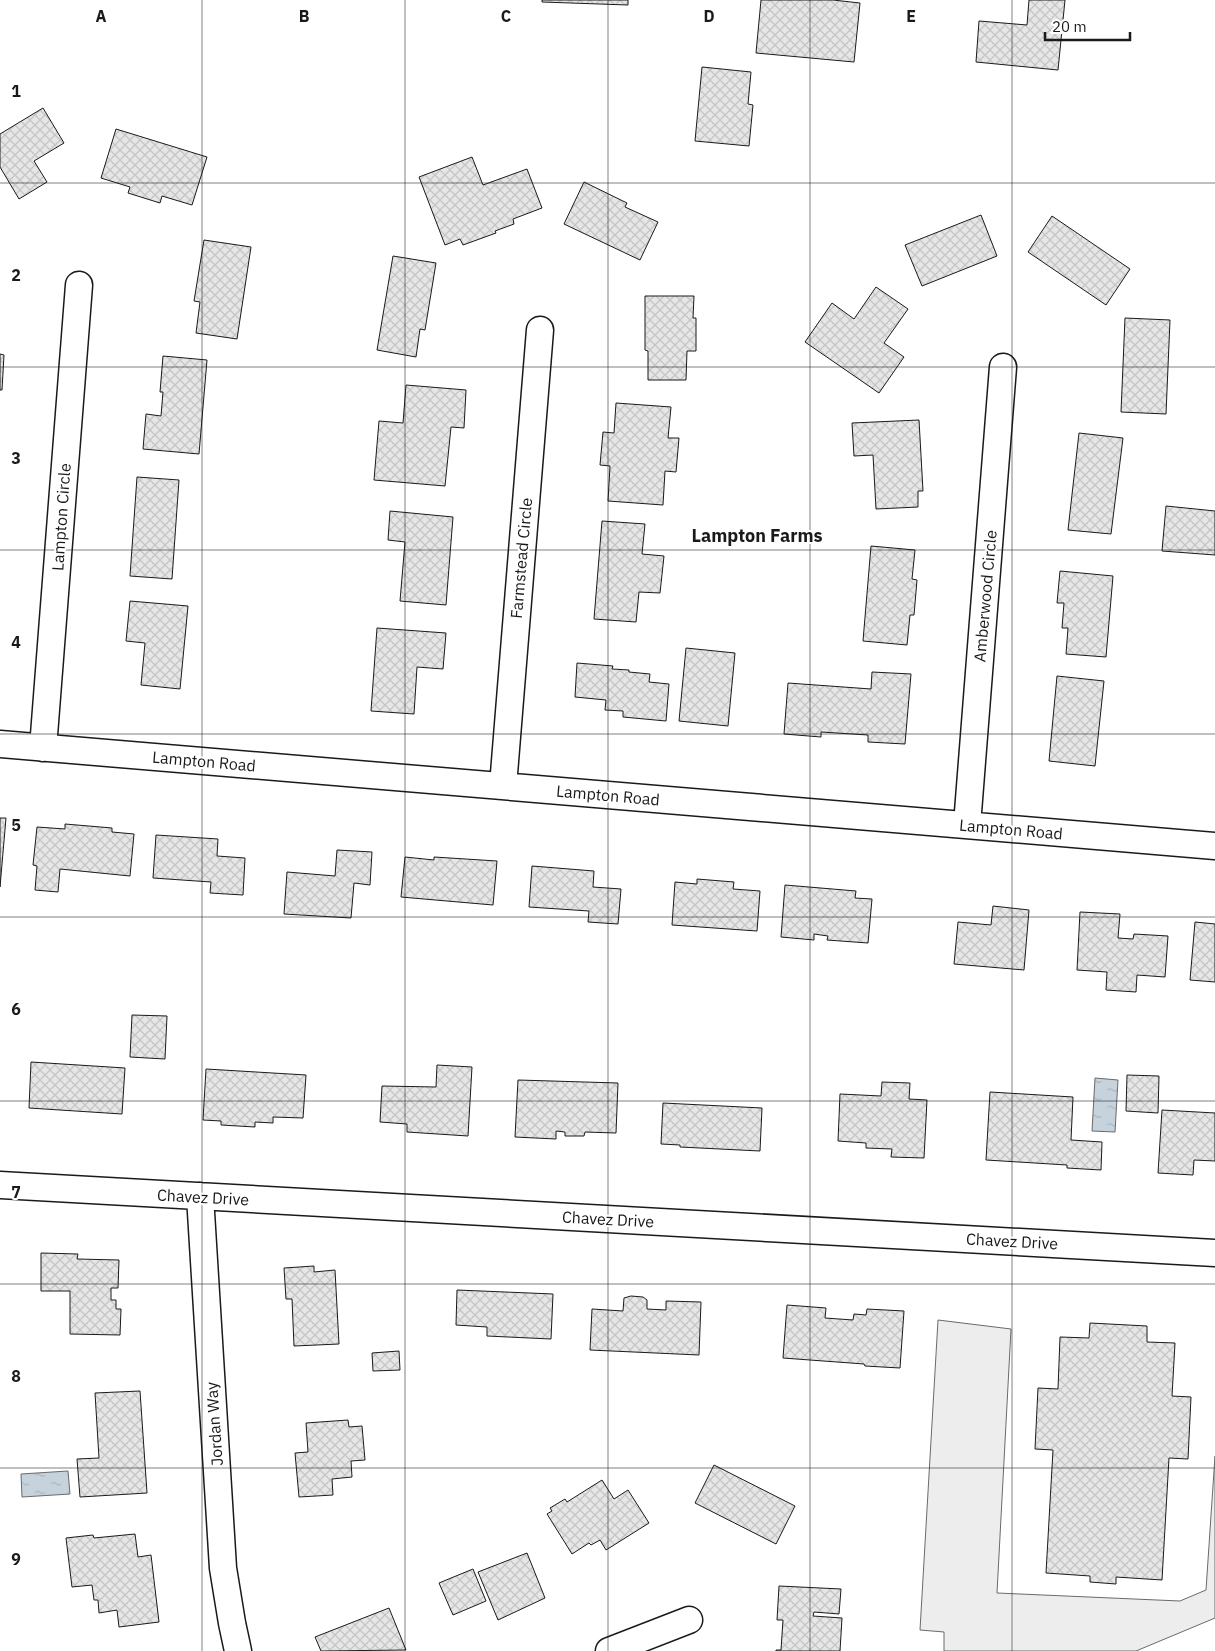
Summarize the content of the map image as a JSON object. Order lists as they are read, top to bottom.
{
  "streets": {
    "street": [
      "Lampton Circle",
      "Farmstead Circle",
      "Amberwood Circle",
      "Lampton Road",
      "Chavez Drive",
      "Jordan Way"
    ]
  },
  "crossings": [
    ["Lampton Circle", "Lampton Road"],
    ["Farmstead Circle", "Lampton Road"],
    ["Amberwood Circle", "Lampton Road"],
    ["Chavez Drive", "Jordan Way"]
  ],
  "districts": ["Lampton Farms"],
  "scale_bar": "20 m",
  "grid": {
    "columns": [
      "A",
      "B",
      "C",
      "D",
      "E"
    ],
    "rows": [
      "1",
      "2",
      "3",
      "4",
      "5",
      "6",
      "7",
      "8",
      "9"
    ]
  }
}
